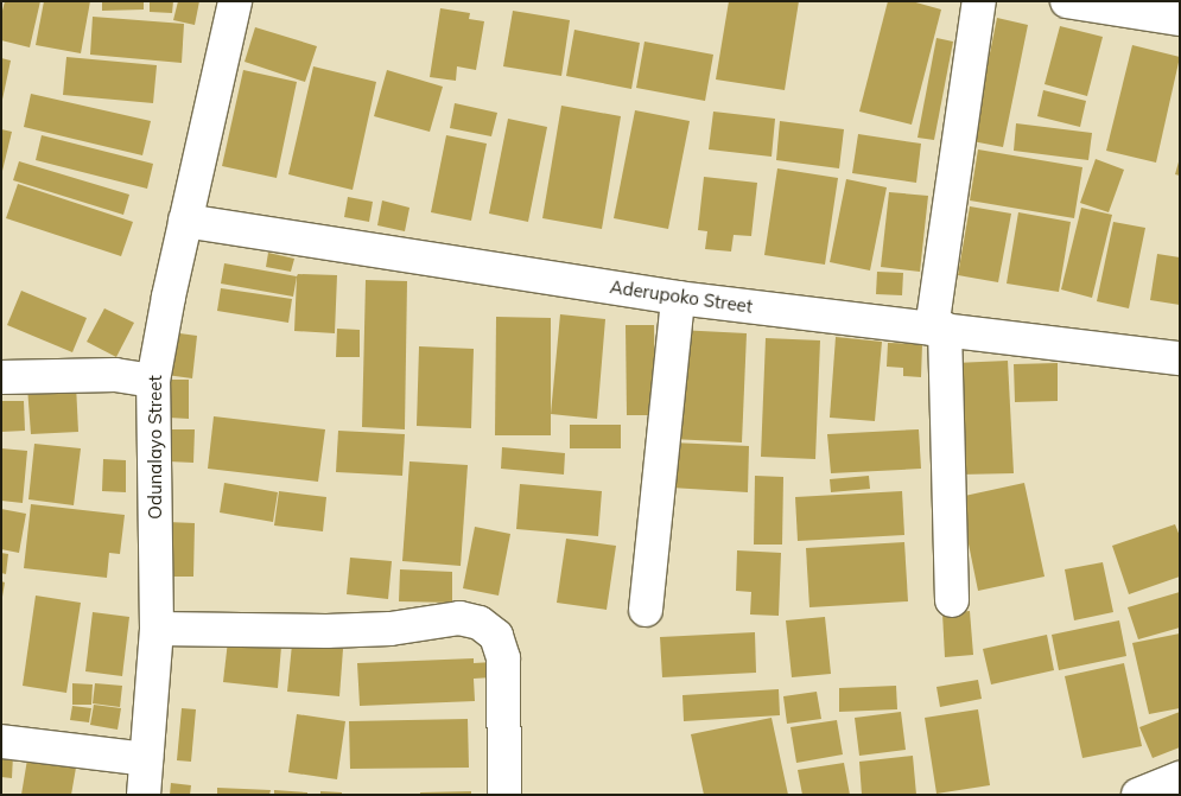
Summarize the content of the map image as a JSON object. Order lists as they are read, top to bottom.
{
  "streets": {
    "street": ["Aderupoko Street", "Odunalayo Street"]
  },
  "crossings": [
    ["Aderupoko Street", "Odunalayo Street"]
  ]
}
